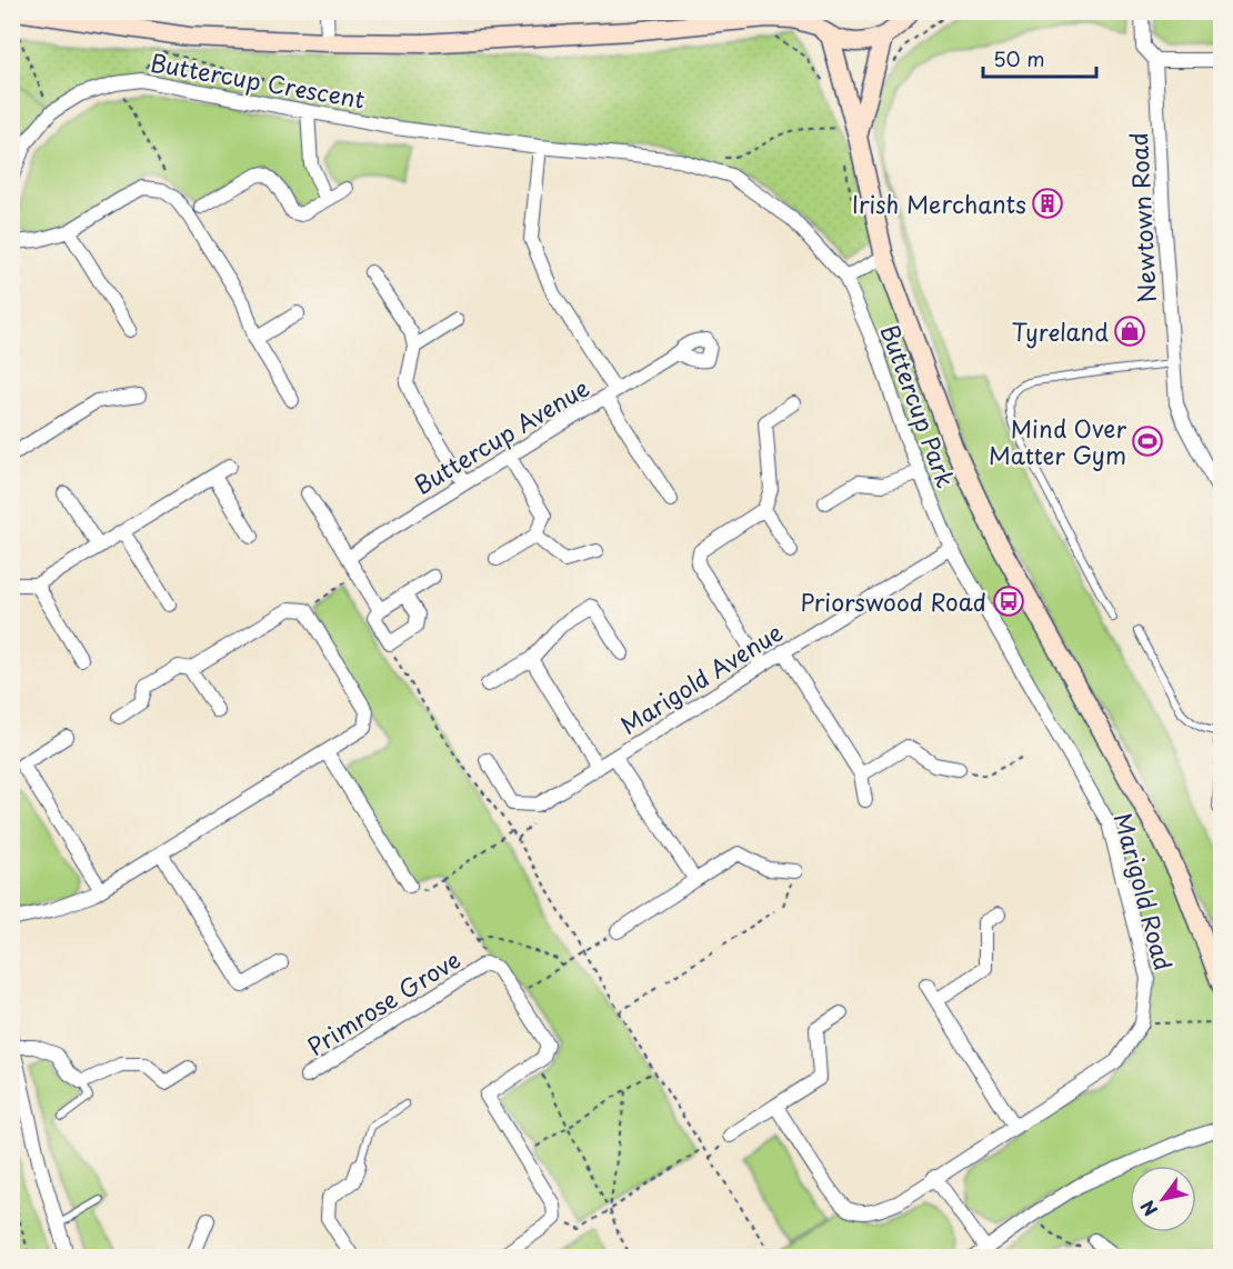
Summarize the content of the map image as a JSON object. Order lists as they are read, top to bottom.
{
  "streets": {
    "street": [
      "Buttercup Crescent",
      "Newtown Road",
      "Buttercup Park",
      "Buttercup Avenue",
      "Marigold Avenue",
      "Marigold Road",
      "Primrose Grove"
    ]
  },
  "crossings": [
    ["Buttercup Crescent", "Buttercup Park"],
    ["Buttercup Park", "Marigold Avenue"],
    ["Buttercup Park", "Marigold Road"],
    ["Marigold Avenue", "Marigold Road"]
  ],
  "places": {
    "building": ["Irish Merchants"],
    "shop": ["Tyreland"],
    "sports": ["Mind Over Matter Gym"],
    "bus stop": ["Priorswood Road"]
  },
  "scale_bar": "50 m",
  "north": "bottom left"
}
